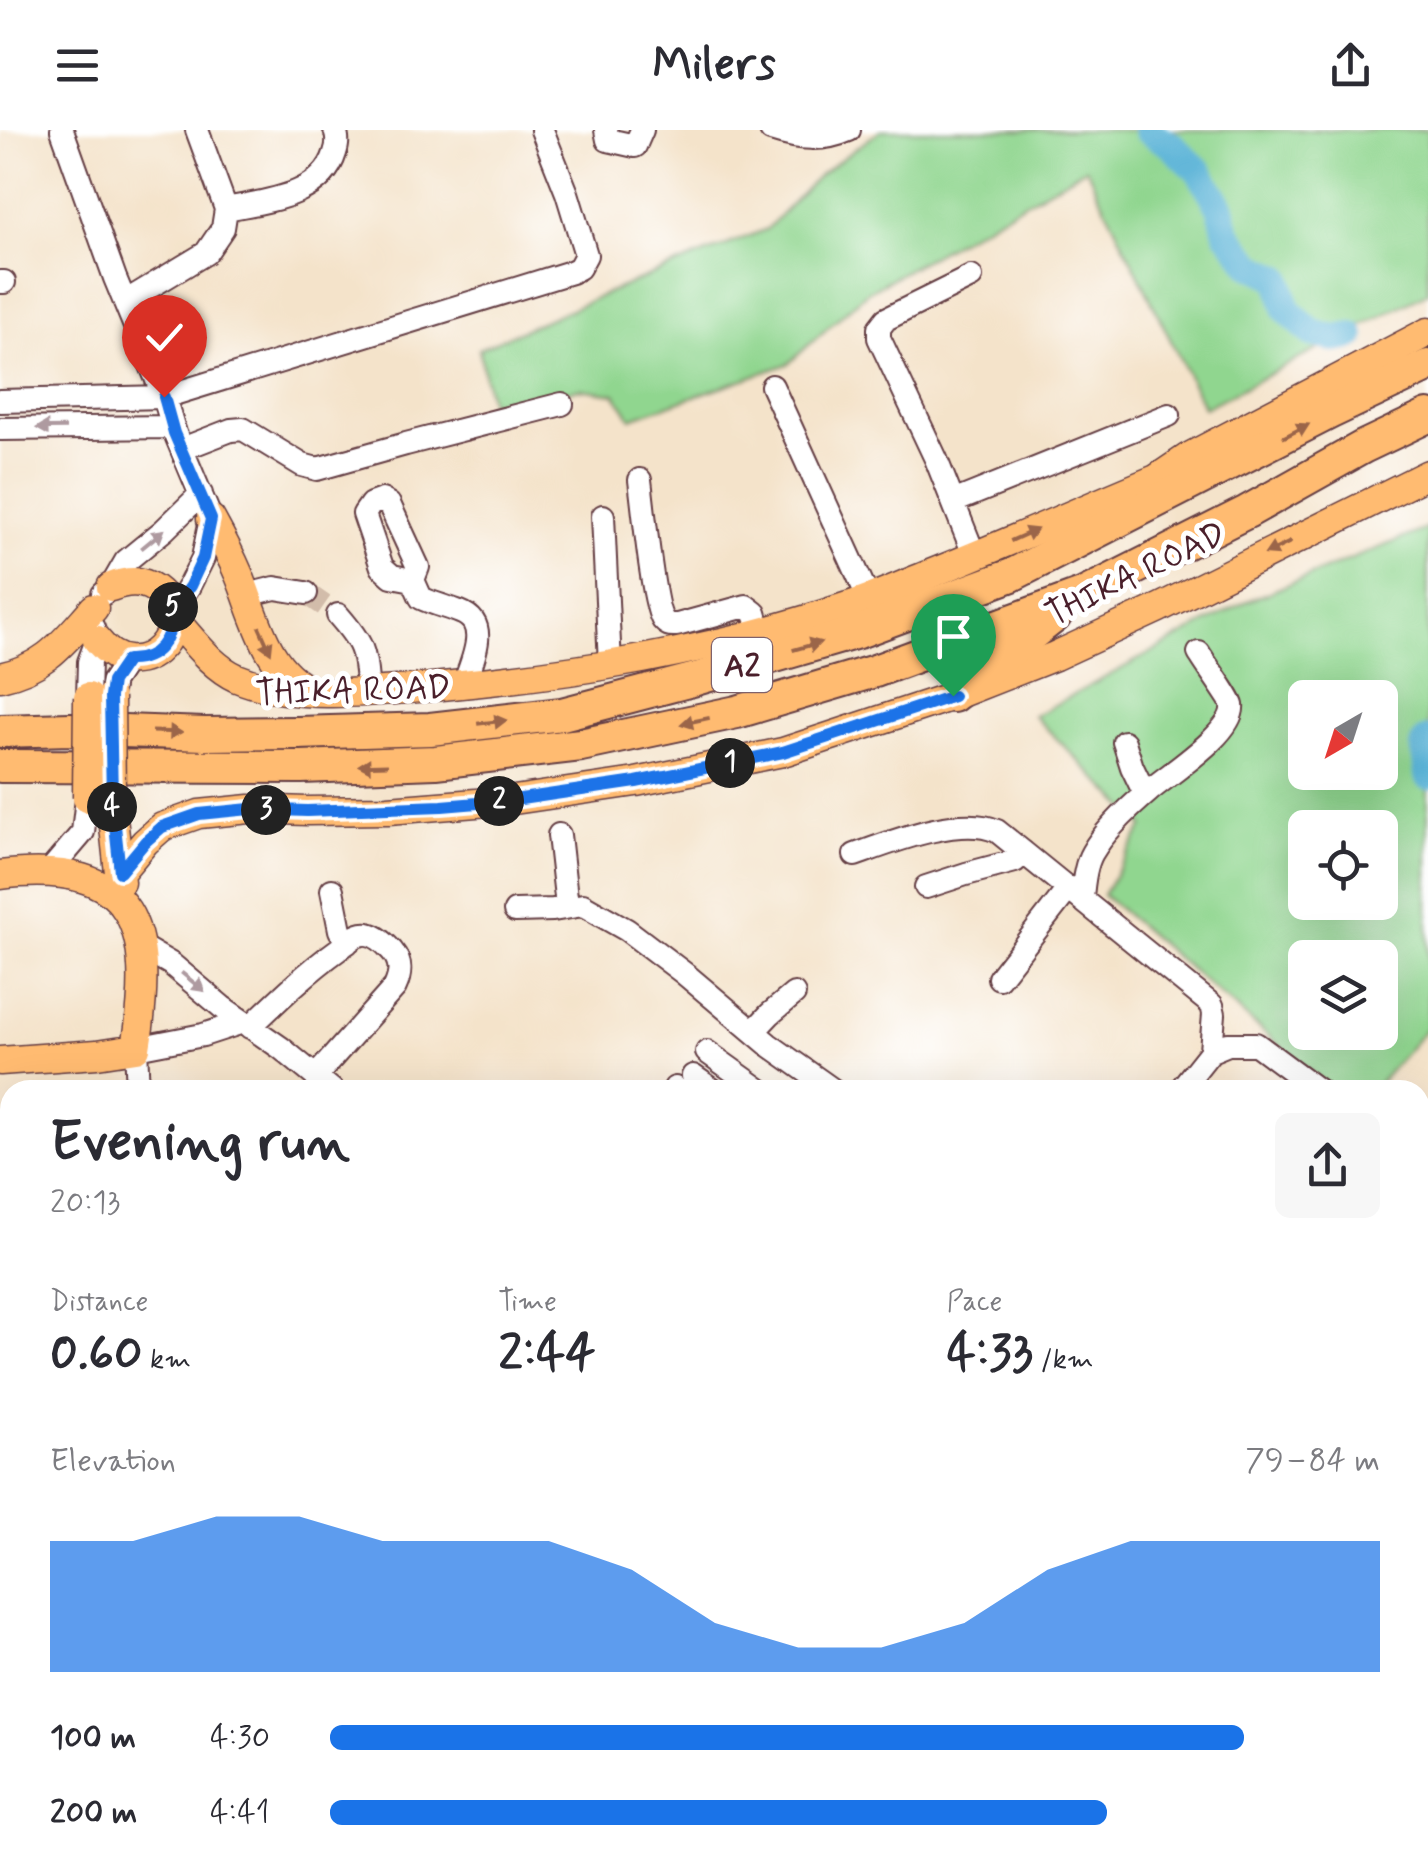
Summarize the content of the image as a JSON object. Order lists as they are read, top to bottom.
{
  "streets": {
    "highway": ["THIKA ROAD", "A2"]
  },
  "north": "bottom left",
  "page": {
    "header": "Milers",
    "pins": [
      "5",
      "1",
      "2",
      "4",
      "3"
    ],
    "heading": ["Evening run", "20:13"],
    "stats": [
      ["Distance", "0.60 km"],
      ["Time", "2:44"],
      ["Pace", "4:33 /km"]
    ],
    "chart": ["Elevation", "79–84 m"],
    "list": [
      {
        "name": "100 m",
        "note": "4:30"
      },
      {
        "name": "200 m",
        "note": "4:41"
      }
    ]
  }
}
